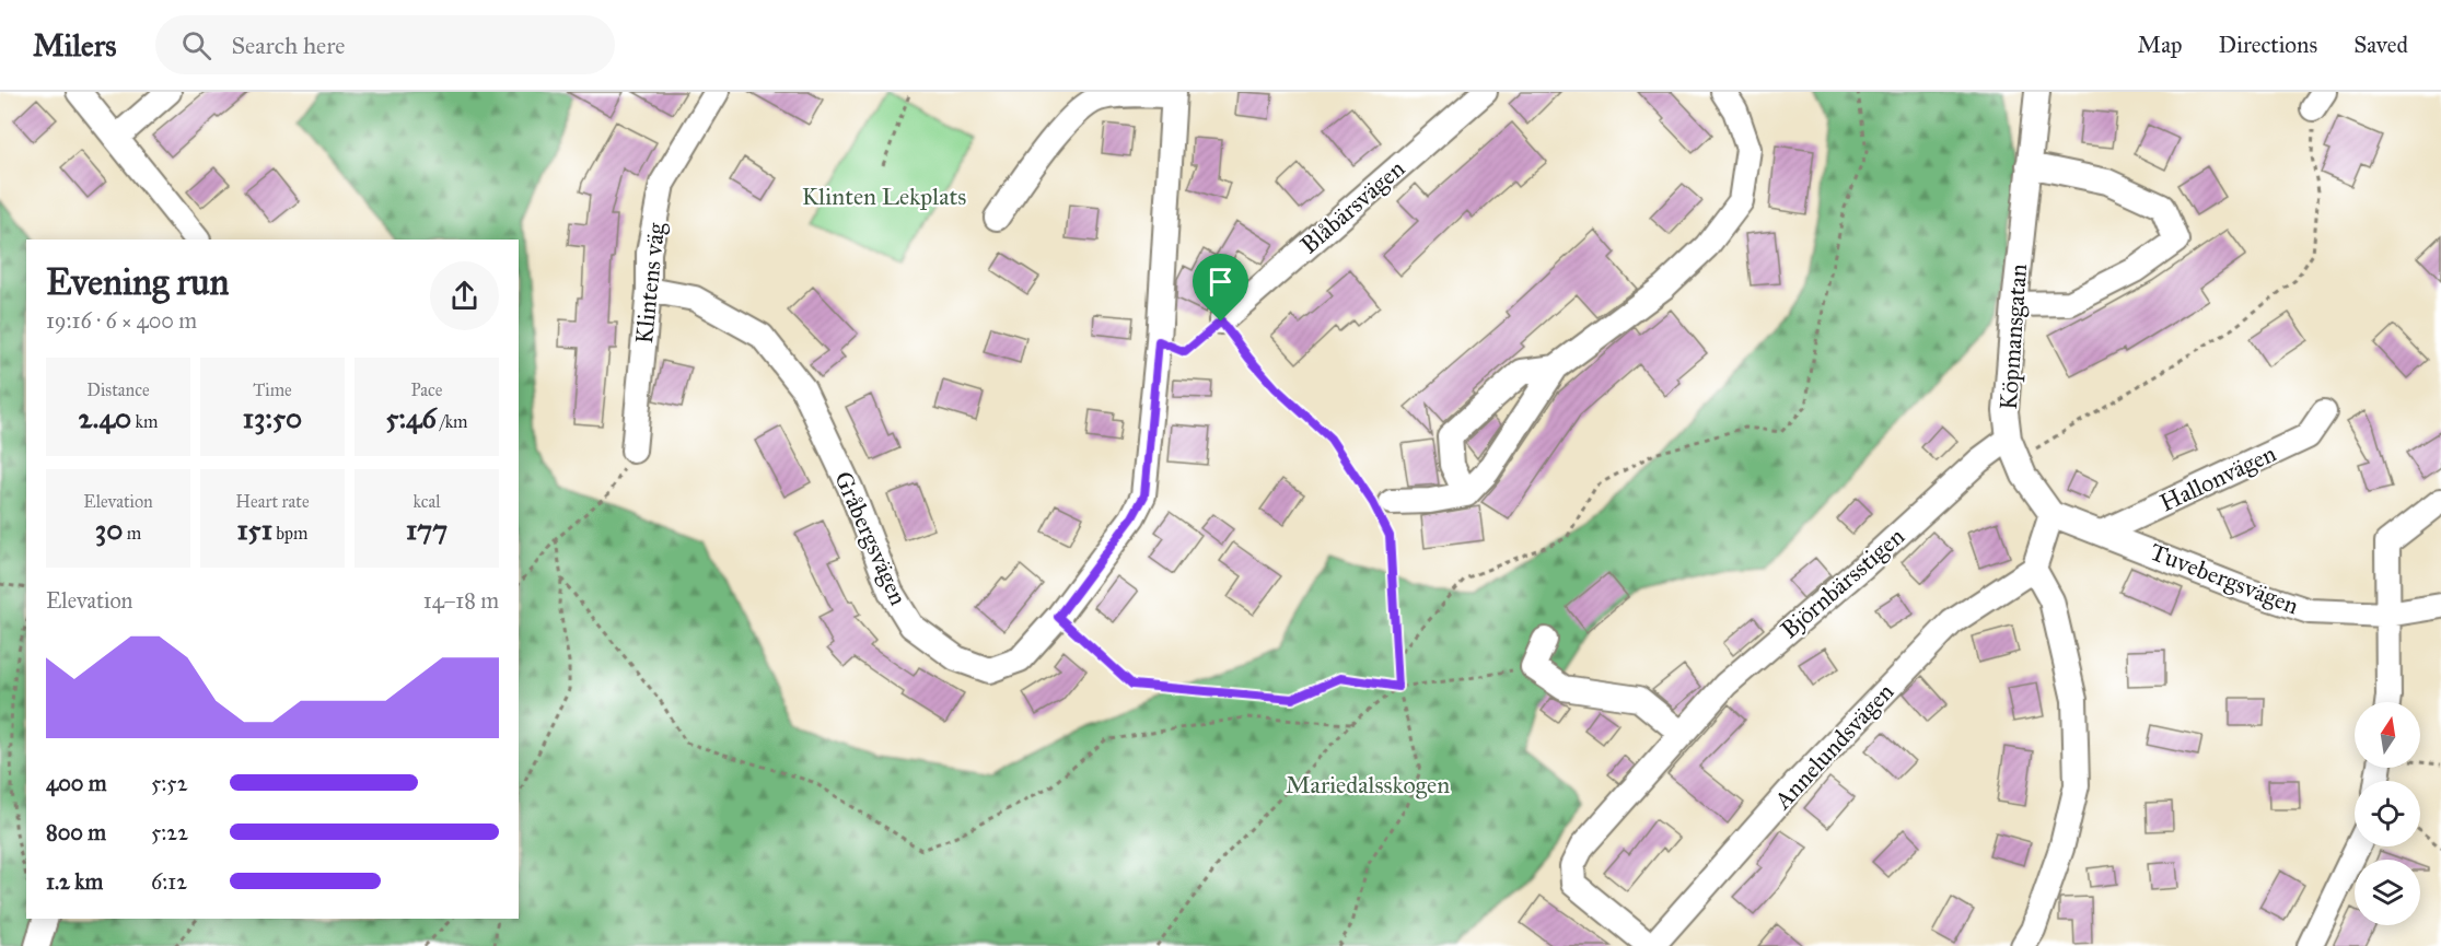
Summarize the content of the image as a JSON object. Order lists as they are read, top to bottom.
{
  "streets": {
    "street": [
      "Blåbärsvägen",
      "Klintens väg",
      "Köpmansgatan",
      "Hallonvägen",
      "Gråbergsvägen",
      "Tuvebergsvägen",
      "Björnbärsstigen",
      "Annelundsvägen"
    ]
  },
  "crossings": [
    ["Klintens väg", "Gråbergsvägen"],
    ["Köpmansgatan", "Tuvebergsvägen"],
    ["Köpmansgatan", "Björnbärsstigen"],
    ["Hallonvägen", "Tuvebergsvägen"],
    ["Björnbärsstigen", "Annelundsvägen"]
  ],
  "parks": ["Klinten Lekplats", "Mariedalsskogen"],
  "north": "top",
  "page": {
    "header": "Milers",
    "search": "Search here",
    "nav": ["Map", "Directions", "Saved"],
    "heading": ["Evening run", "19:16 · 6 × 400 m"],
    "stats": [
      ["Distance", "2.40 km"],
      ["Time", "13:50"],
      ["Pace", "5:46 /km"],
      ["Elevation", "30 m"],
      ["Heart rate", "151 bpm"],
      ["kcal", "177"]
    ],
    "chart": ["Elevation", "14–18 m"],
    "list": [
      {
        "name": "400 m",
        "note": "5:52"
      },
      {
        "name": "800 m",
        "note": "5:22"
      },
      {
        "name": "1.2 km",
        "note": "6:12"
      }
    ]
  }
}
